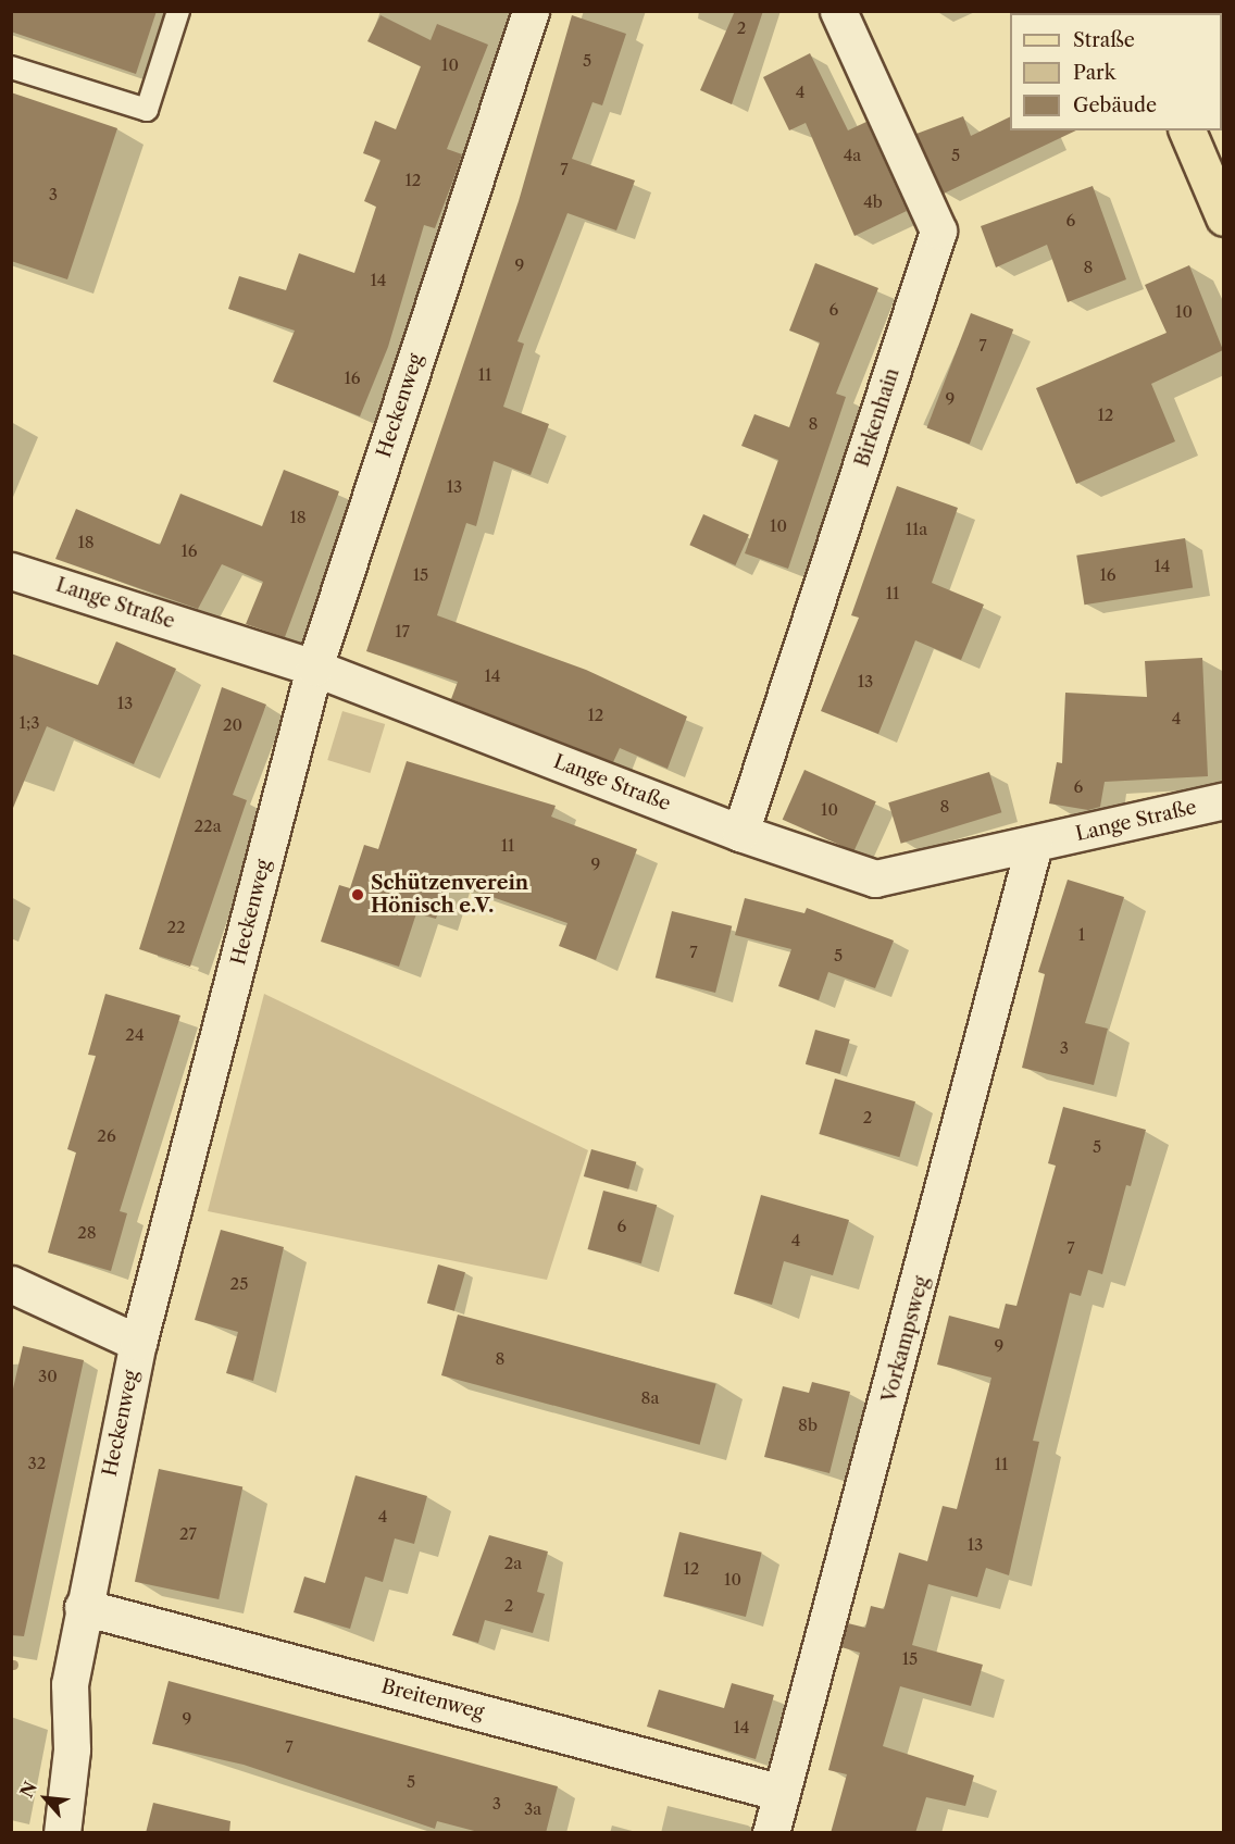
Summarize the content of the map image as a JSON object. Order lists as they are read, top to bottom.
{
  "streets": {
    "street": [
      "Heckenweg",
      "Birkenhain",
      "Lange Straße",
      "Vorkampsweg",
      "Breitenweg"
    ]
  },
  "crossings": [
    ["Heckenweg", "Lange Straße"],
    ["Heckenweg", "Breitenweg"],
    ["Birkenhain", "Lange Straße"],
    ["Lange Straße", "Vorkampsweg"],
    ["Vorkampsweg", "Breitenweg"]
  ],
  "places": ["Schützenverein Hönisch e.V."],
  "house_numbers": [
    "2",
    "5",
    "10",
    "4",
    "4a",
    "5",
    "7",
    "12",
    "3",
    "4b",
    "6",
    "9",
    "8",
    "14",
    "6",
    "10",
    "7",
    "11",
    "16",
    "9",
    "12",
    "8",
    "13",
    "18",
    "10",
    "11a",
    "18",
    "16",
    "14",
    "15",
    "16",
    "11",
    "17",
    "14",
    "13",
    "13",
    "12",
    "4",
    "1;3",
    "20",
    "6",
    "8",
    "10",
    "22a",
    "11",
    "9",
    "22",
    "1",
    "7",
    "5",
    "24",
    "3",
    "2",
    "26",
    "5",
    "6",
    "28",
    "4",
    "7",
    "25",
    "9",
    "8",
    "30",
    "8a",
    "8b",
    "32",
    "11",
    "4",
    "27",
    "13",
    "2a",
    "12",
    "10",
    "2",
    "15",
    "9",
    "14",
    "7",
    "5",
    "3",
    "3a"
  ],
  "legend": ["Straße", "Park", "Gebäude"],
  "north": "top left"
}
